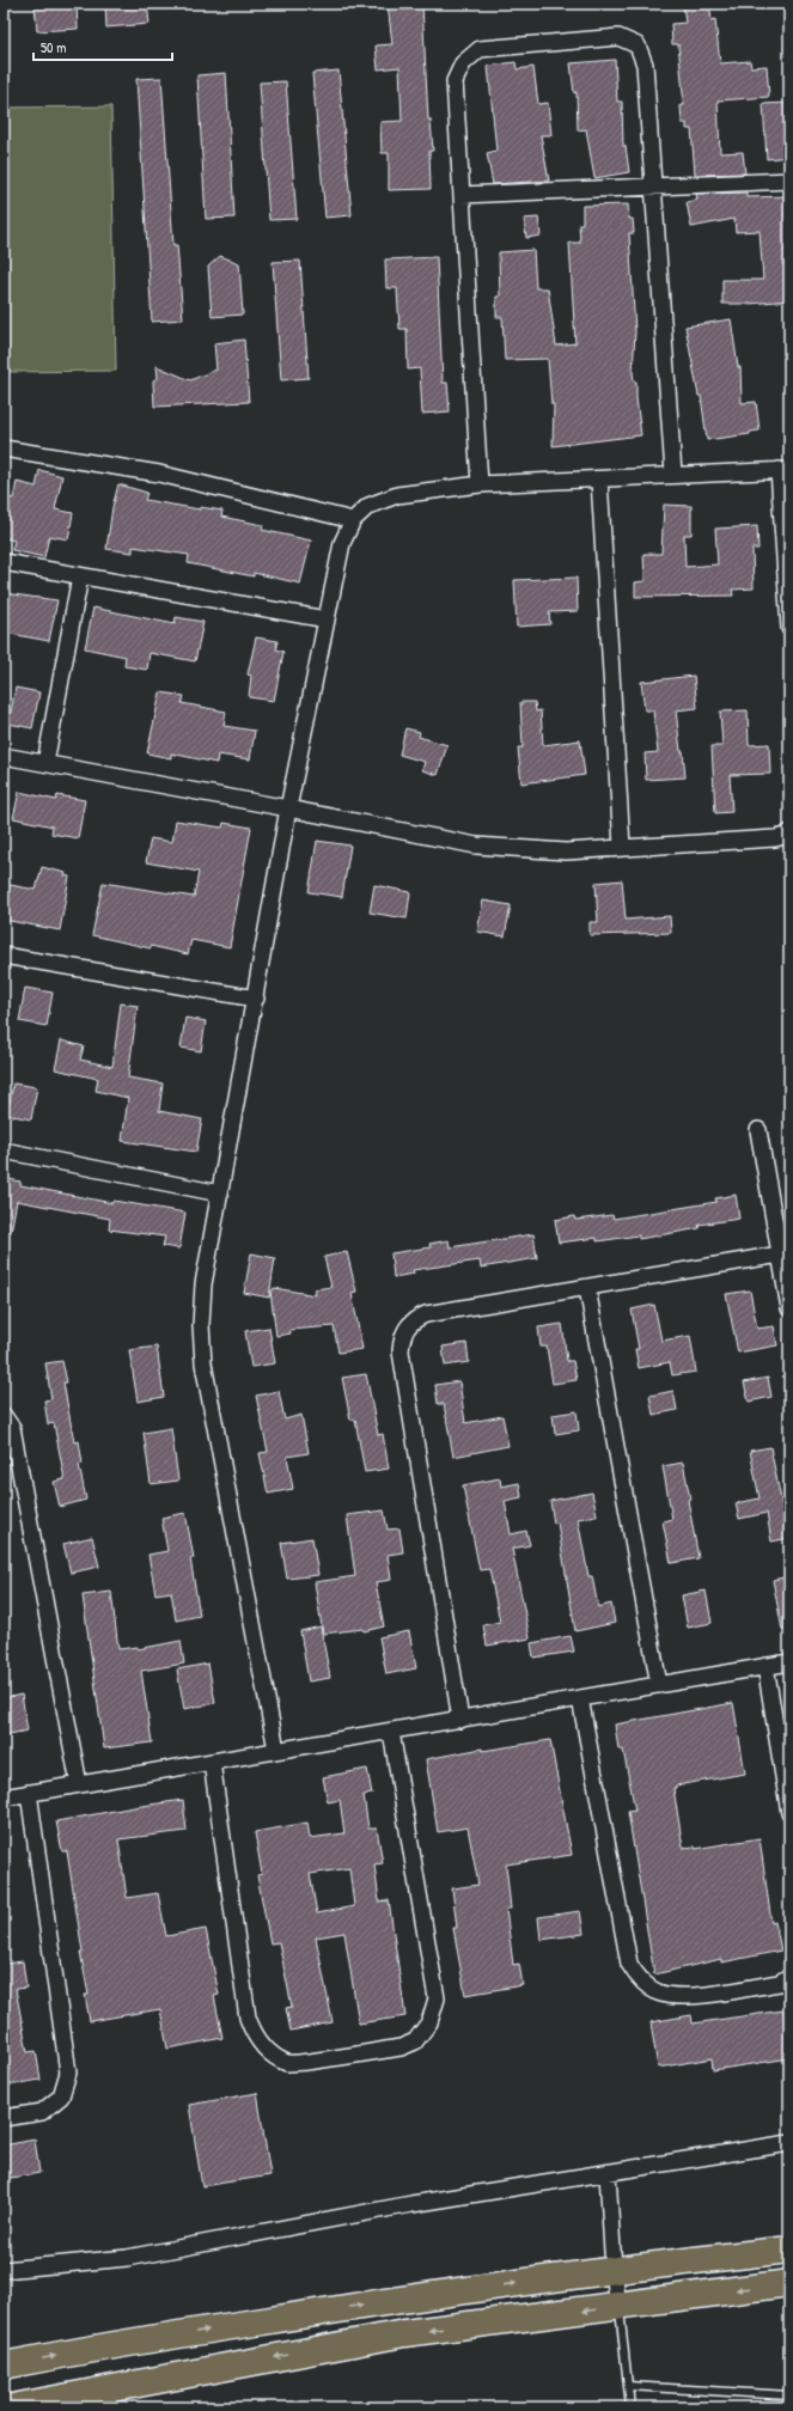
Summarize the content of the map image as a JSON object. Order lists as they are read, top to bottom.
{
  "scale_bar": "50 m"
}
